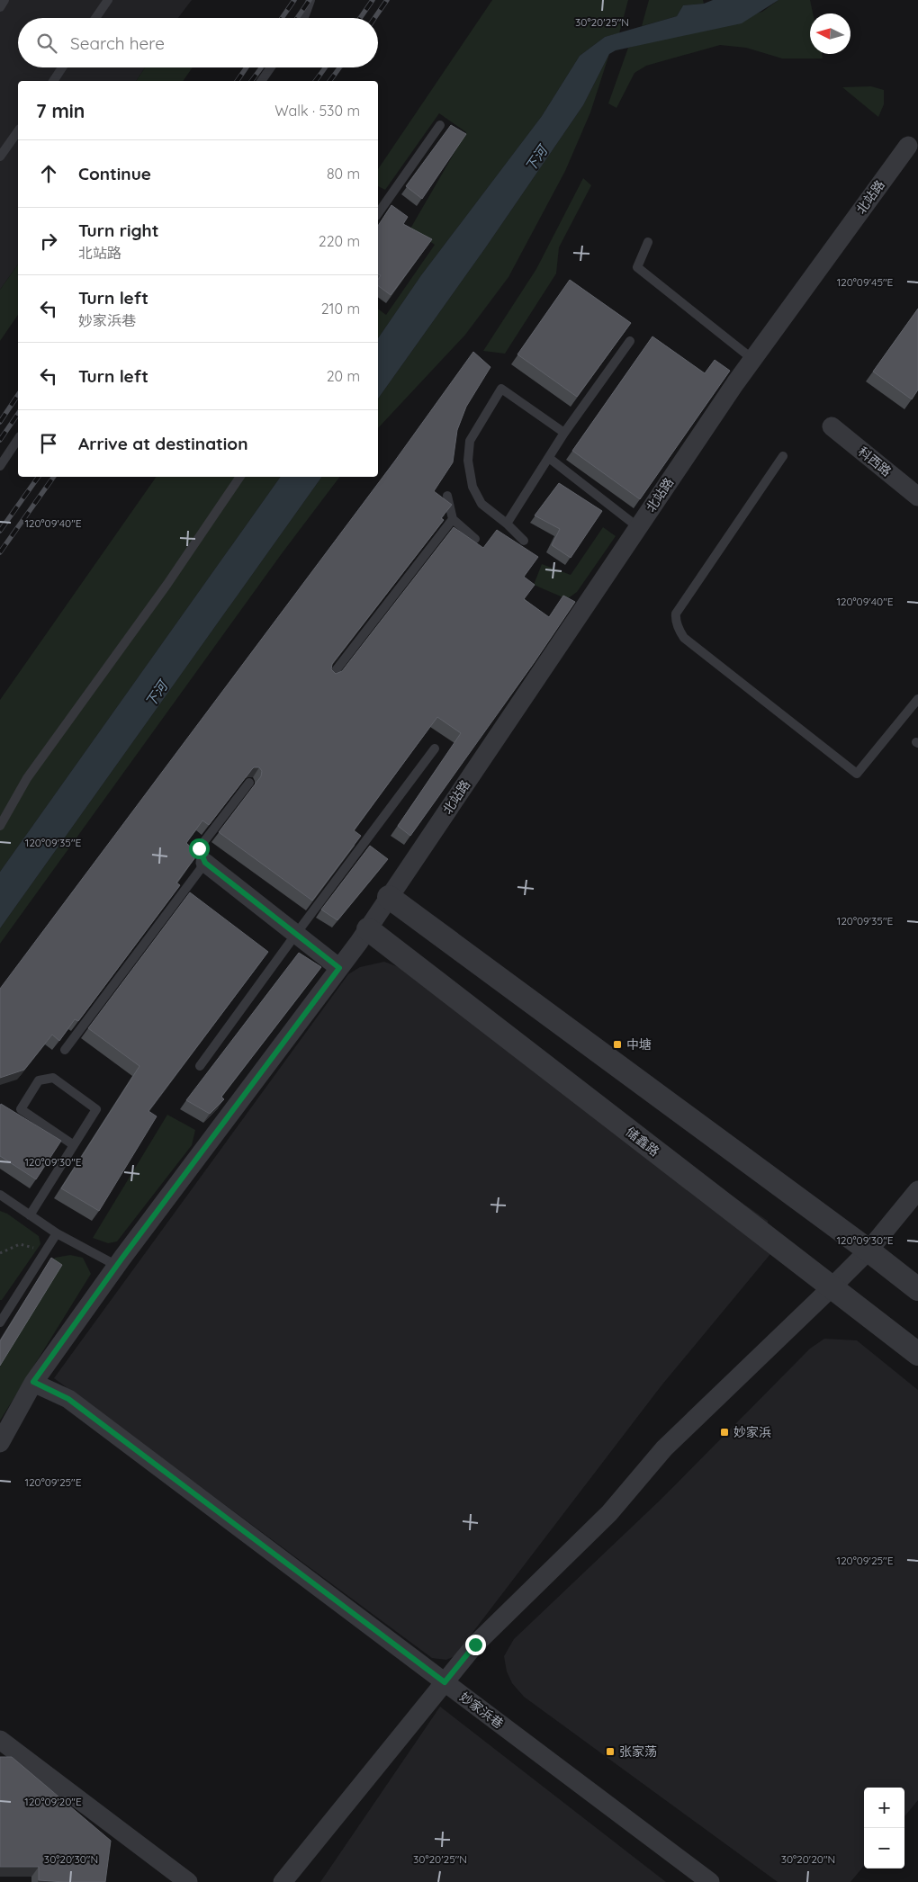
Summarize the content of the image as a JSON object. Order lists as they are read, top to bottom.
{
  "streets": {
    "street": [
      "北站路",
      "科西路",
      "储鑫路",
      "妙家浜巷"
    ]
  },
  "crossings": [
    ["北站路", "储鑫路"],
    ["北站路", "妙家浜巷"]
  ],
  "water": ["下河"],
  "places": {
    "transit": ["中塘", "妙家浜", "张家荡"]
  },
  "north": "left",
  "page": {
    "search": "Search here",
    "heading": ["7 min", "Walk · 530 m"],
    "list": [
      ["Continue", "80 m"],
      ["Turn right", "北站路", "220 m"],
      ["Turn left", "妙家浜巷", "210 m"],
      ["Turn left", "20 m"],
      "Arrive at destination"
    ],
    "map_buttons": ["+", "−"]
  },
  "coordinates": [
    "30°20'25\"N",
    "120°09'45\"E",
    "120°09'40\"E",
    "120°09'35\"E",
    "120°09'30\"E",
    "120°09'25\"E",
    "120°09'20\"E",
    "30°20'30\"N",
    "30°20'20\"N"
  ]
}
